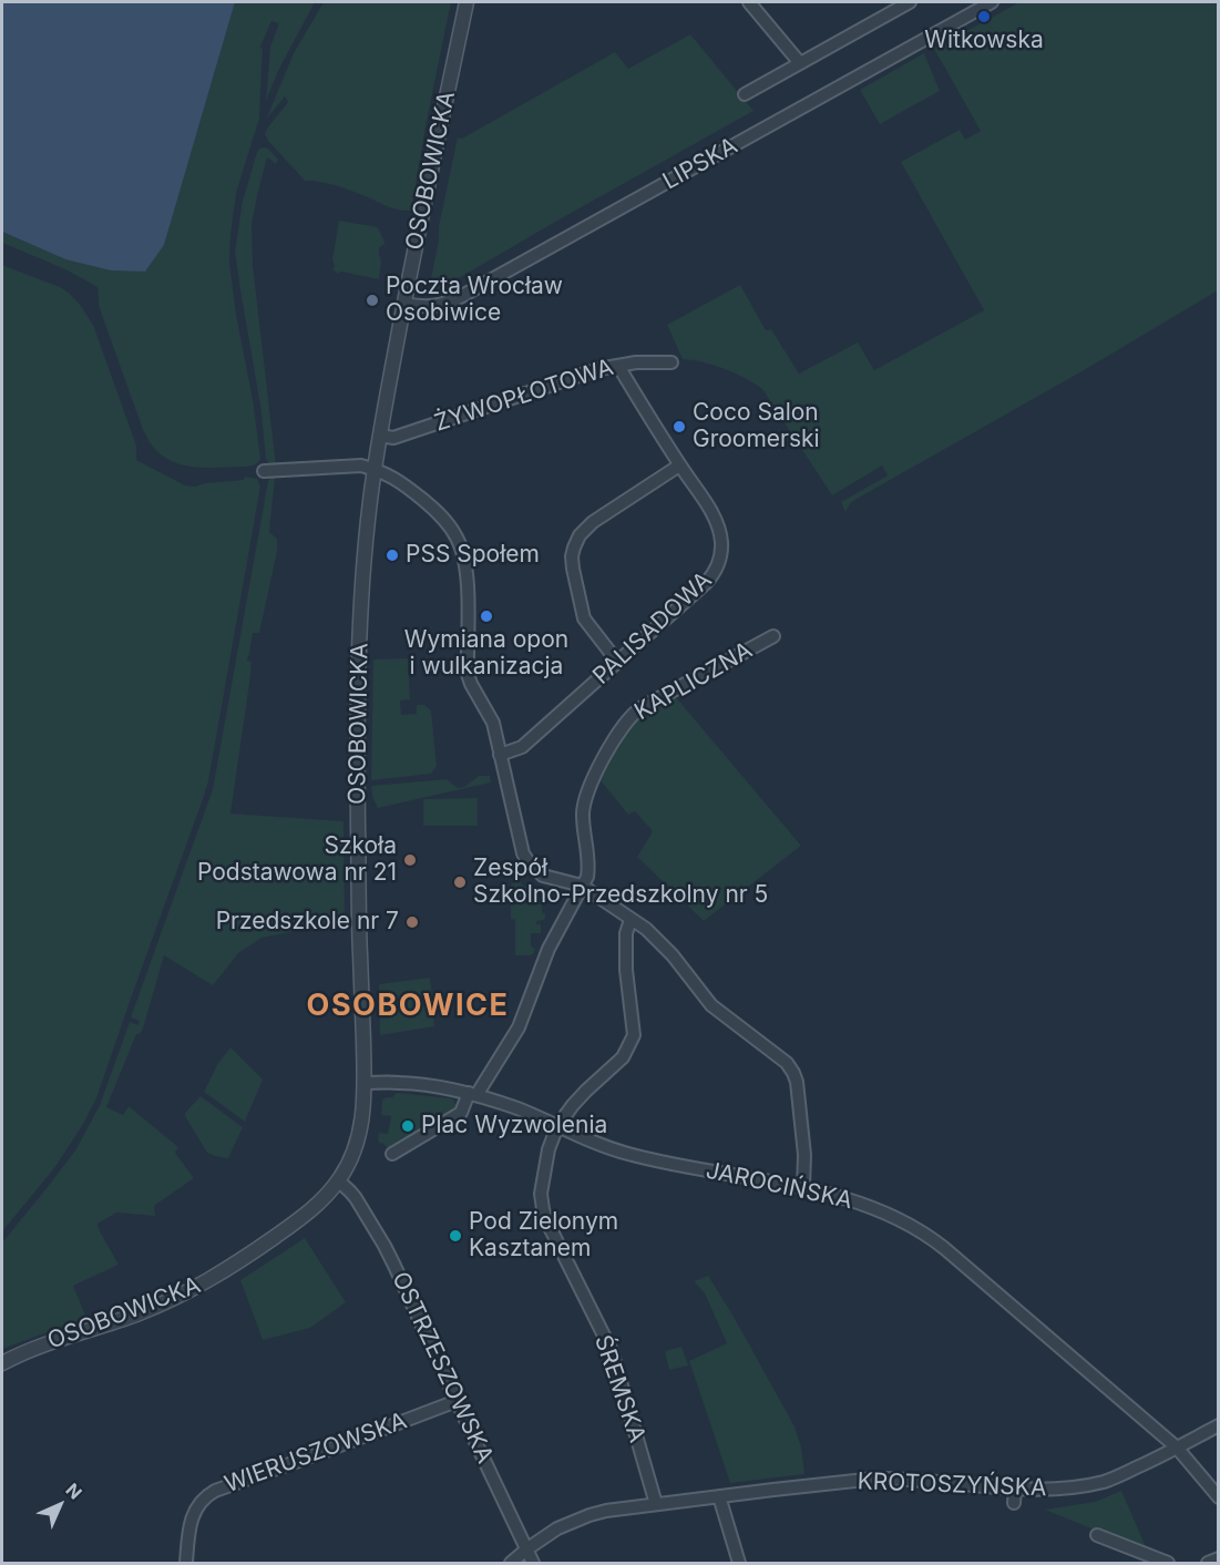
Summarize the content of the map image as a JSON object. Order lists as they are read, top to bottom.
{
  "streets": {
    "street": [
      "LIPSKA",
      "OSOBOWICKA",
      "ŻYWOPŁOTOWA",
      "PALISADOWA",
      "KAPLICZNA",
      "JAROCIŃSKA",
      "OSTRZESZOWSKA",
      "ŚREMSKA",
      "WIERUSZOWSKA",
      "KROTOSZYŃSKA"
    ]
  },
  "crossings": [
    ["LIPSKA", "OSOBOWICKA"],
    ["OSOBOWICKA", "ŻYWOPŁOTOWA"],
    ["OSOBOWICKA", "JAROCIŃSKA"],
    ["OSOBOWICKA", "OSTRZESZOWSKA"],
    ["ŻYWOPŁOTOWA", "PALISADOWA"],
    ["KAPLICZNA", "JAROCIŃSKA"],
    ["JAROCIŃSKA", "ŚREMSKA"],
    ["JAROCIŃSKA", "KROTOSZYŃSKA"],
    ["OSTRZESZOWSKA", "WIERUSZOWSKA"],
    ["OSTRZESZOWSKA", "KROTOSZYŃSKA"],
    ["ŚREMSKA", "KROTOSZYŃSKA"]
  ],
  "districts": ["OSOBOWICE"],
  "places": [
    "Witkowska",
    "Poczta Wrocław Osobiwice",
    "Coco Salon Groomerski",
    "PSS Społem",
    "Wymiana opon i wulkanizacja",
    "Szkoła Podstawowa nr 21",
    "Zespół Szkolno-Przedszkolny nr 5",
    "Przedszkole nr 7",
    "Plac Wyzwolenia",
    "Pod Zielonym Kasztanem"
  ],
  "north": "top right"
}
